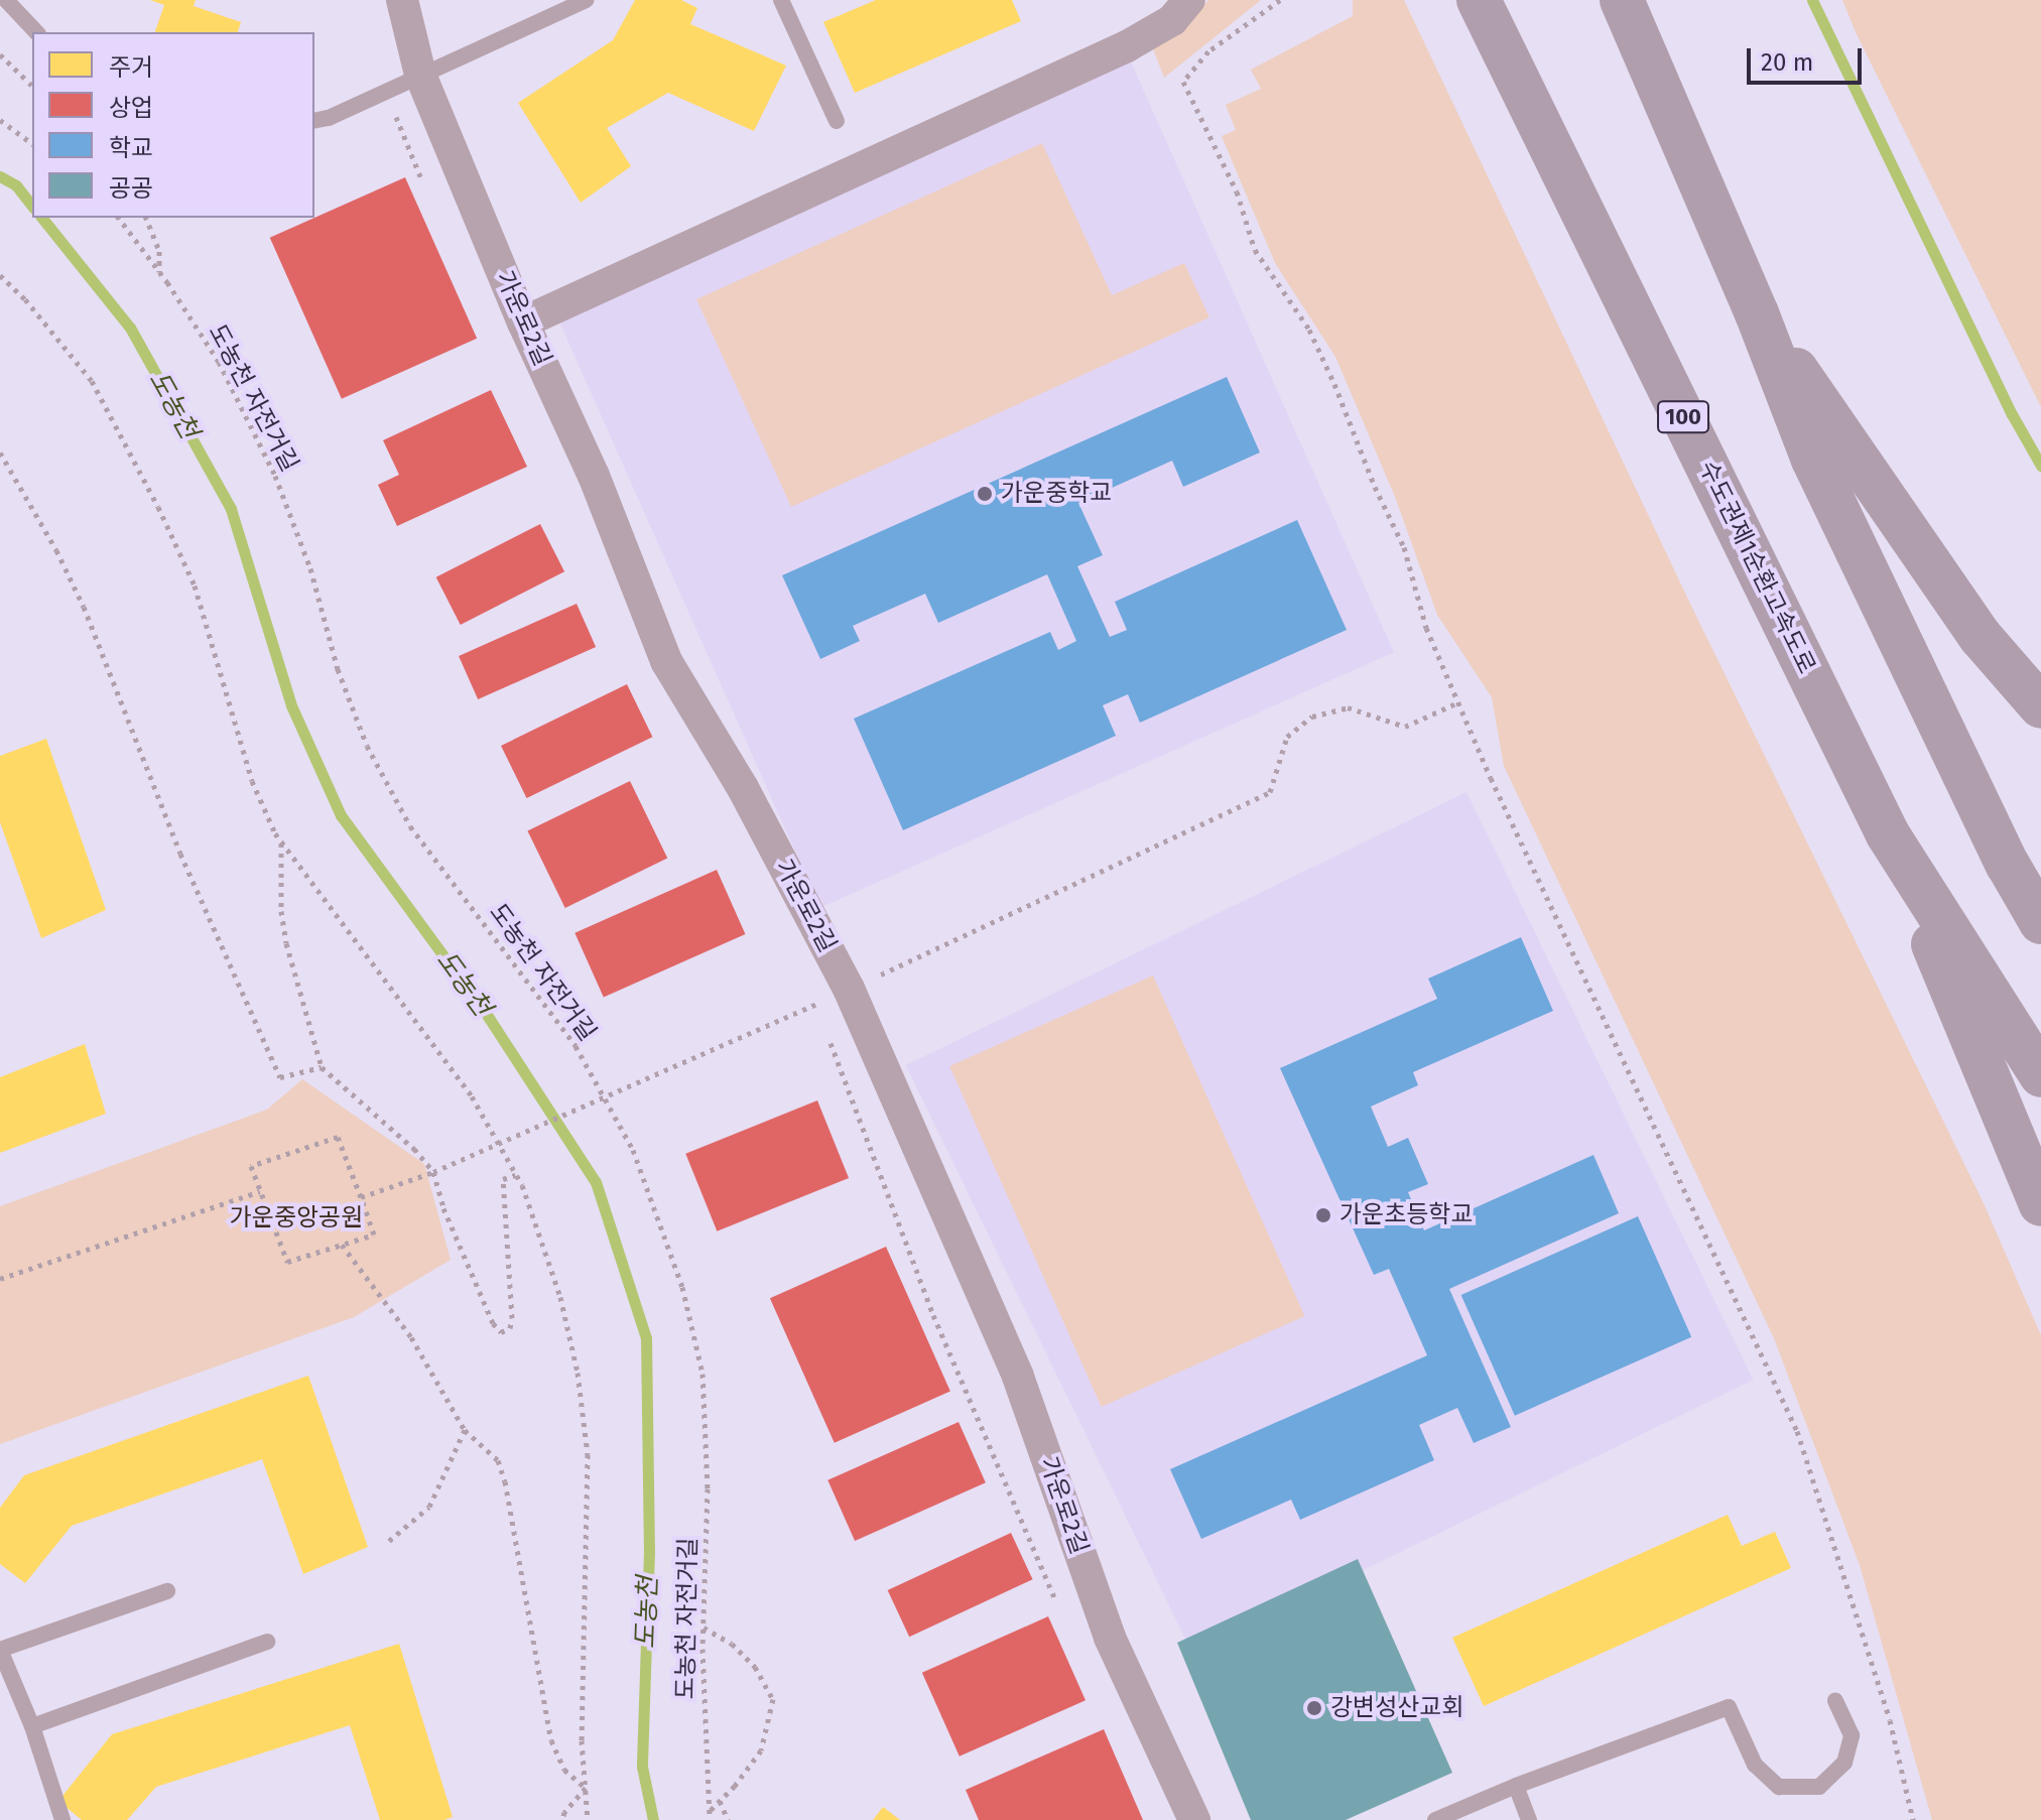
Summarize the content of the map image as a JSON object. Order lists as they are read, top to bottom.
{
  "streets": {
    "highway": ["100", "수도권제1순환고속도로"],
    "street": ["가운로2길"],
    "path": ["도농천 자전거길"]
  },
  "water": ["도농천"],
  "parks": ["가운중앙공원"],
  "places": ["가운중학교", "가운초등학교", "강변성산교회"],
  "legend": [
    "주거",
    "상업",
    "학교",
    "공공"
  ],
  "scale_bar": "20 m"
}
